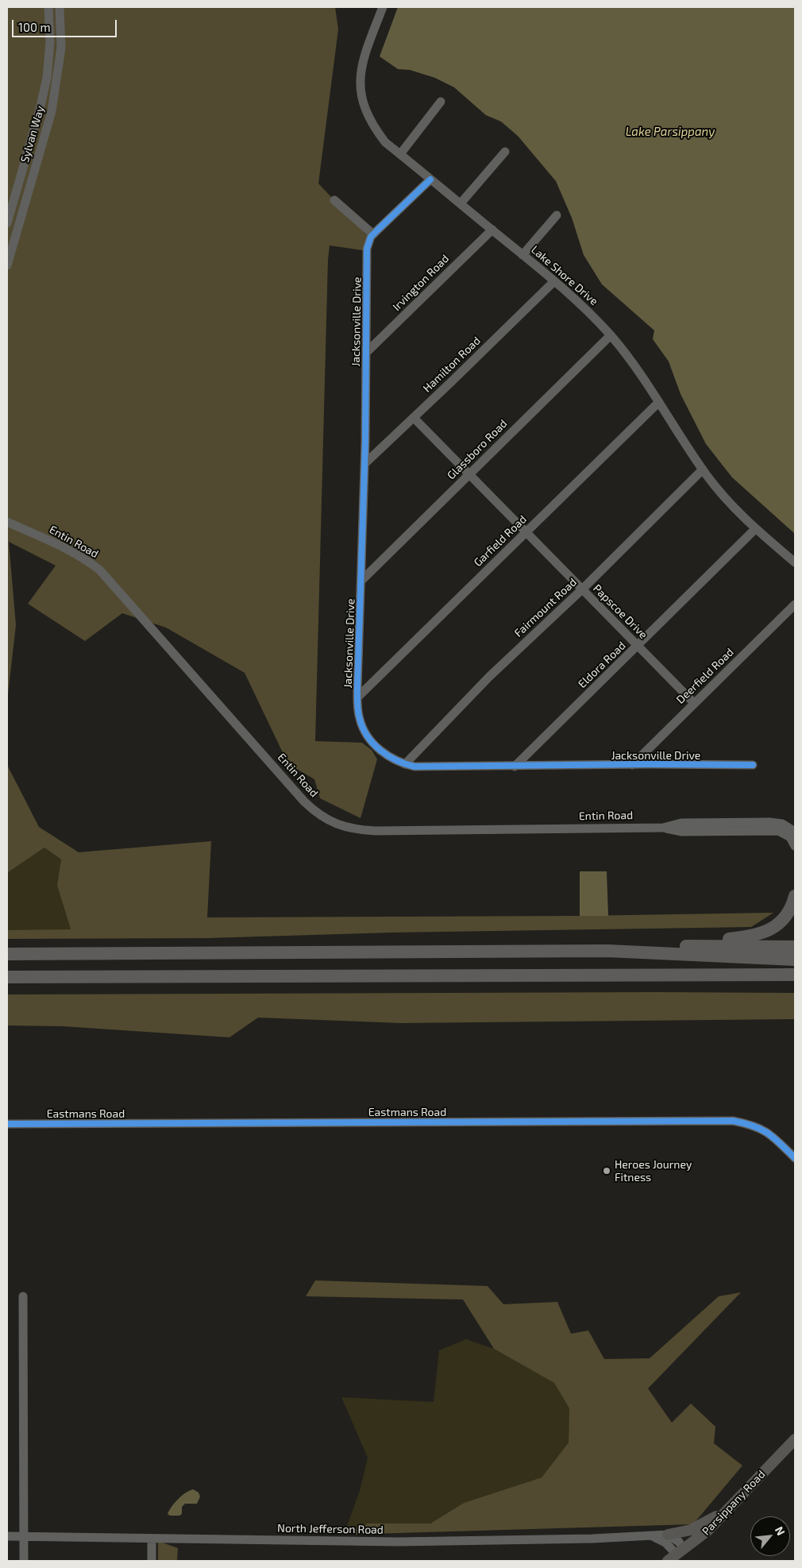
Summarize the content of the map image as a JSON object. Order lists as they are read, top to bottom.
{
  "streets": {
    "main road": ["Parsippany Road"],
    "street": [
      "Sylvan Way",
      "Lake Shore Drive",
      "Irvington Road",
      "Jacksonville Drive",
      "Hamilton Road",
      "Glassboro Road",
      "Garfield Road",
      "Entin Road",
      "Fairmount Road",
      "Papscoe Drive",
      "Eldora Road",
      "Deerfield Road",
      "Eastmans Road",
      "North Jefferson Road"
    ]
  },
  "crossings": [
    ["Lake Shore Drive", "Irvington Road"],
    ["Lake Shore Drive", "Jacksonville Drive"],
    ["Lake Shore Drive", "Hamilton Road"],
    ["Lake Shore Drive", "Glassboro Road"],
    ["Lake Shore Drive", "Garfield Road"],
    ["Lake Shore Drive", "Fairmount Road"],
    ["Lake Shore Drive", "Eldora Road"],
    ["Irvington Road", "Jacksonville Drive"],
    ["Jacksonville Drive", "Hamilton Road"],
    ["Jacksonville Drive", "Glassboro Road"],
    ["Jacksonville Drive", "Garfield Road"],
    ["Jacksonville Drive", "Fairmount Road"],
    ["Jacksonville Drive", "Eldora Road"],
    ["Jacksonville Drive", "Deerfield Road"],
    ["Hamilton Road", "Papscoe Drive"],
    ["Glassboro Road", "Papscoe Drive"],
    ["Garfield Road", "Papscoe Drive"],
    ["Fairmount Road", "Papscoe Drive"],
    ["Papscoe Drive", "Eldora Road"],
    ["Papscoe Drive", "Deerfield Road"]
  ],
  "water": ["Lake Parsippany"],
  "places": ["Heroes Journey Fitness"],
  "scale_bar": "100 m",
  "north": "top right"
}
